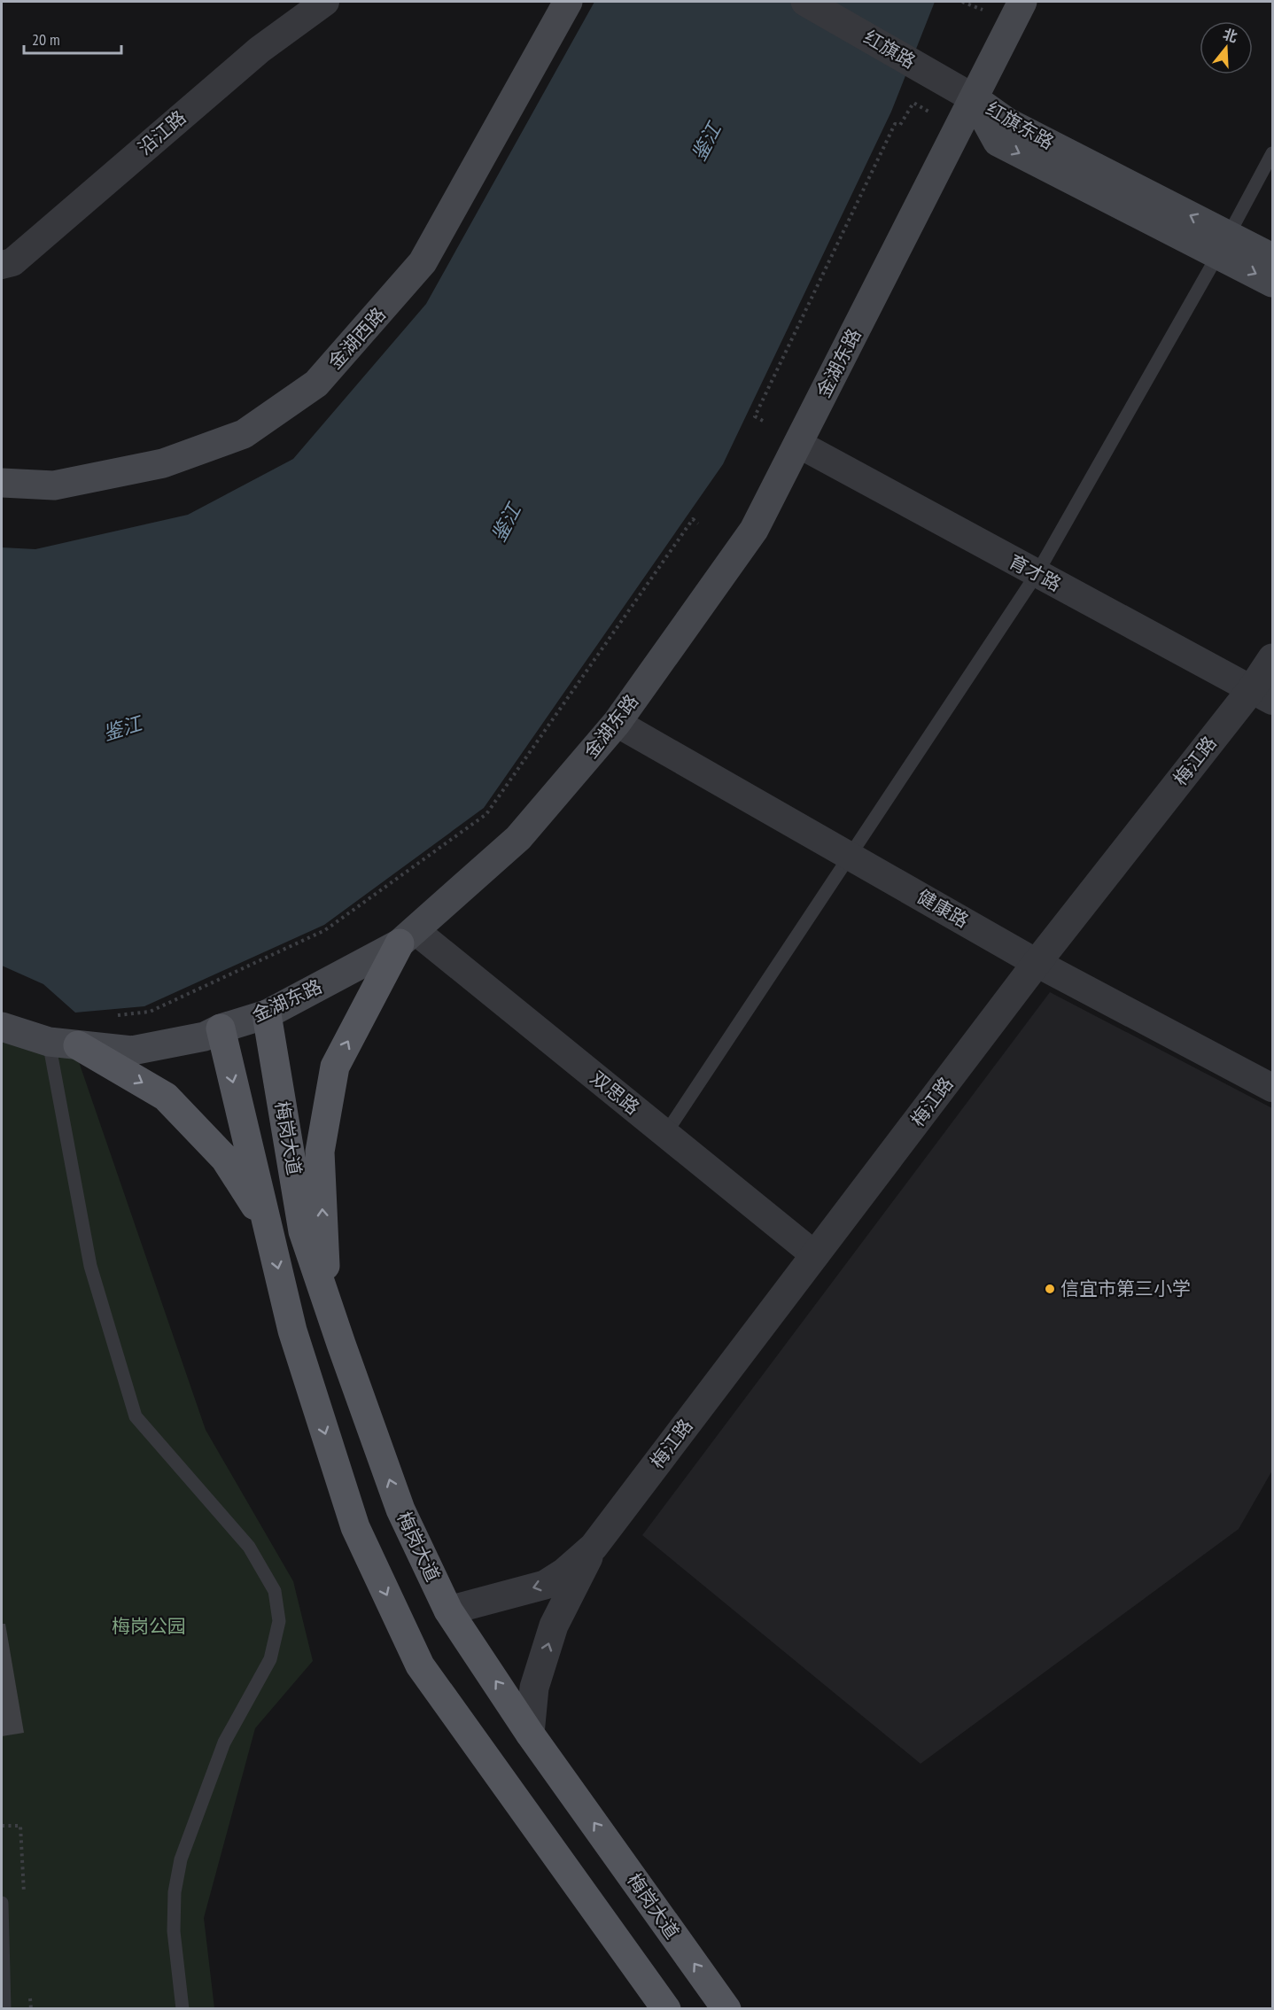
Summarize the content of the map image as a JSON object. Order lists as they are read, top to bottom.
{
  "streets": {
    "main road": [
      "红旗东路",
      "金湖西路",
      "金湖东路",
      "梅岗大道"
    ],
    "street": [
      "红旗路",
      "沿江路",
      "育才路",
      "梅江路",
      "健康路",
      "双思路"
    ]
  },
  "crossings": [
    ["红旗路", "红旗东路"],
    ["红旗路", "金湖东路"],
    ["红旗东路", "金湖东路"],
    ["金湖东路", "育才路"],
    ["金湖东路", "健康路"],
    ["金湖东路", "双思路"],
    ["金湖东路", "梅岗大道"],
    ["育才路", "梅江路"],
    ["梅江路", "健康路"],
    ["梅江路", "双思路"]
  ],
  "water": ["鉴江"],
  "parks": ["梅岗公园"],
  "places": ["信宜市第三小学"],
  "scale_bar": "20 m",
  "north": "top"
}
